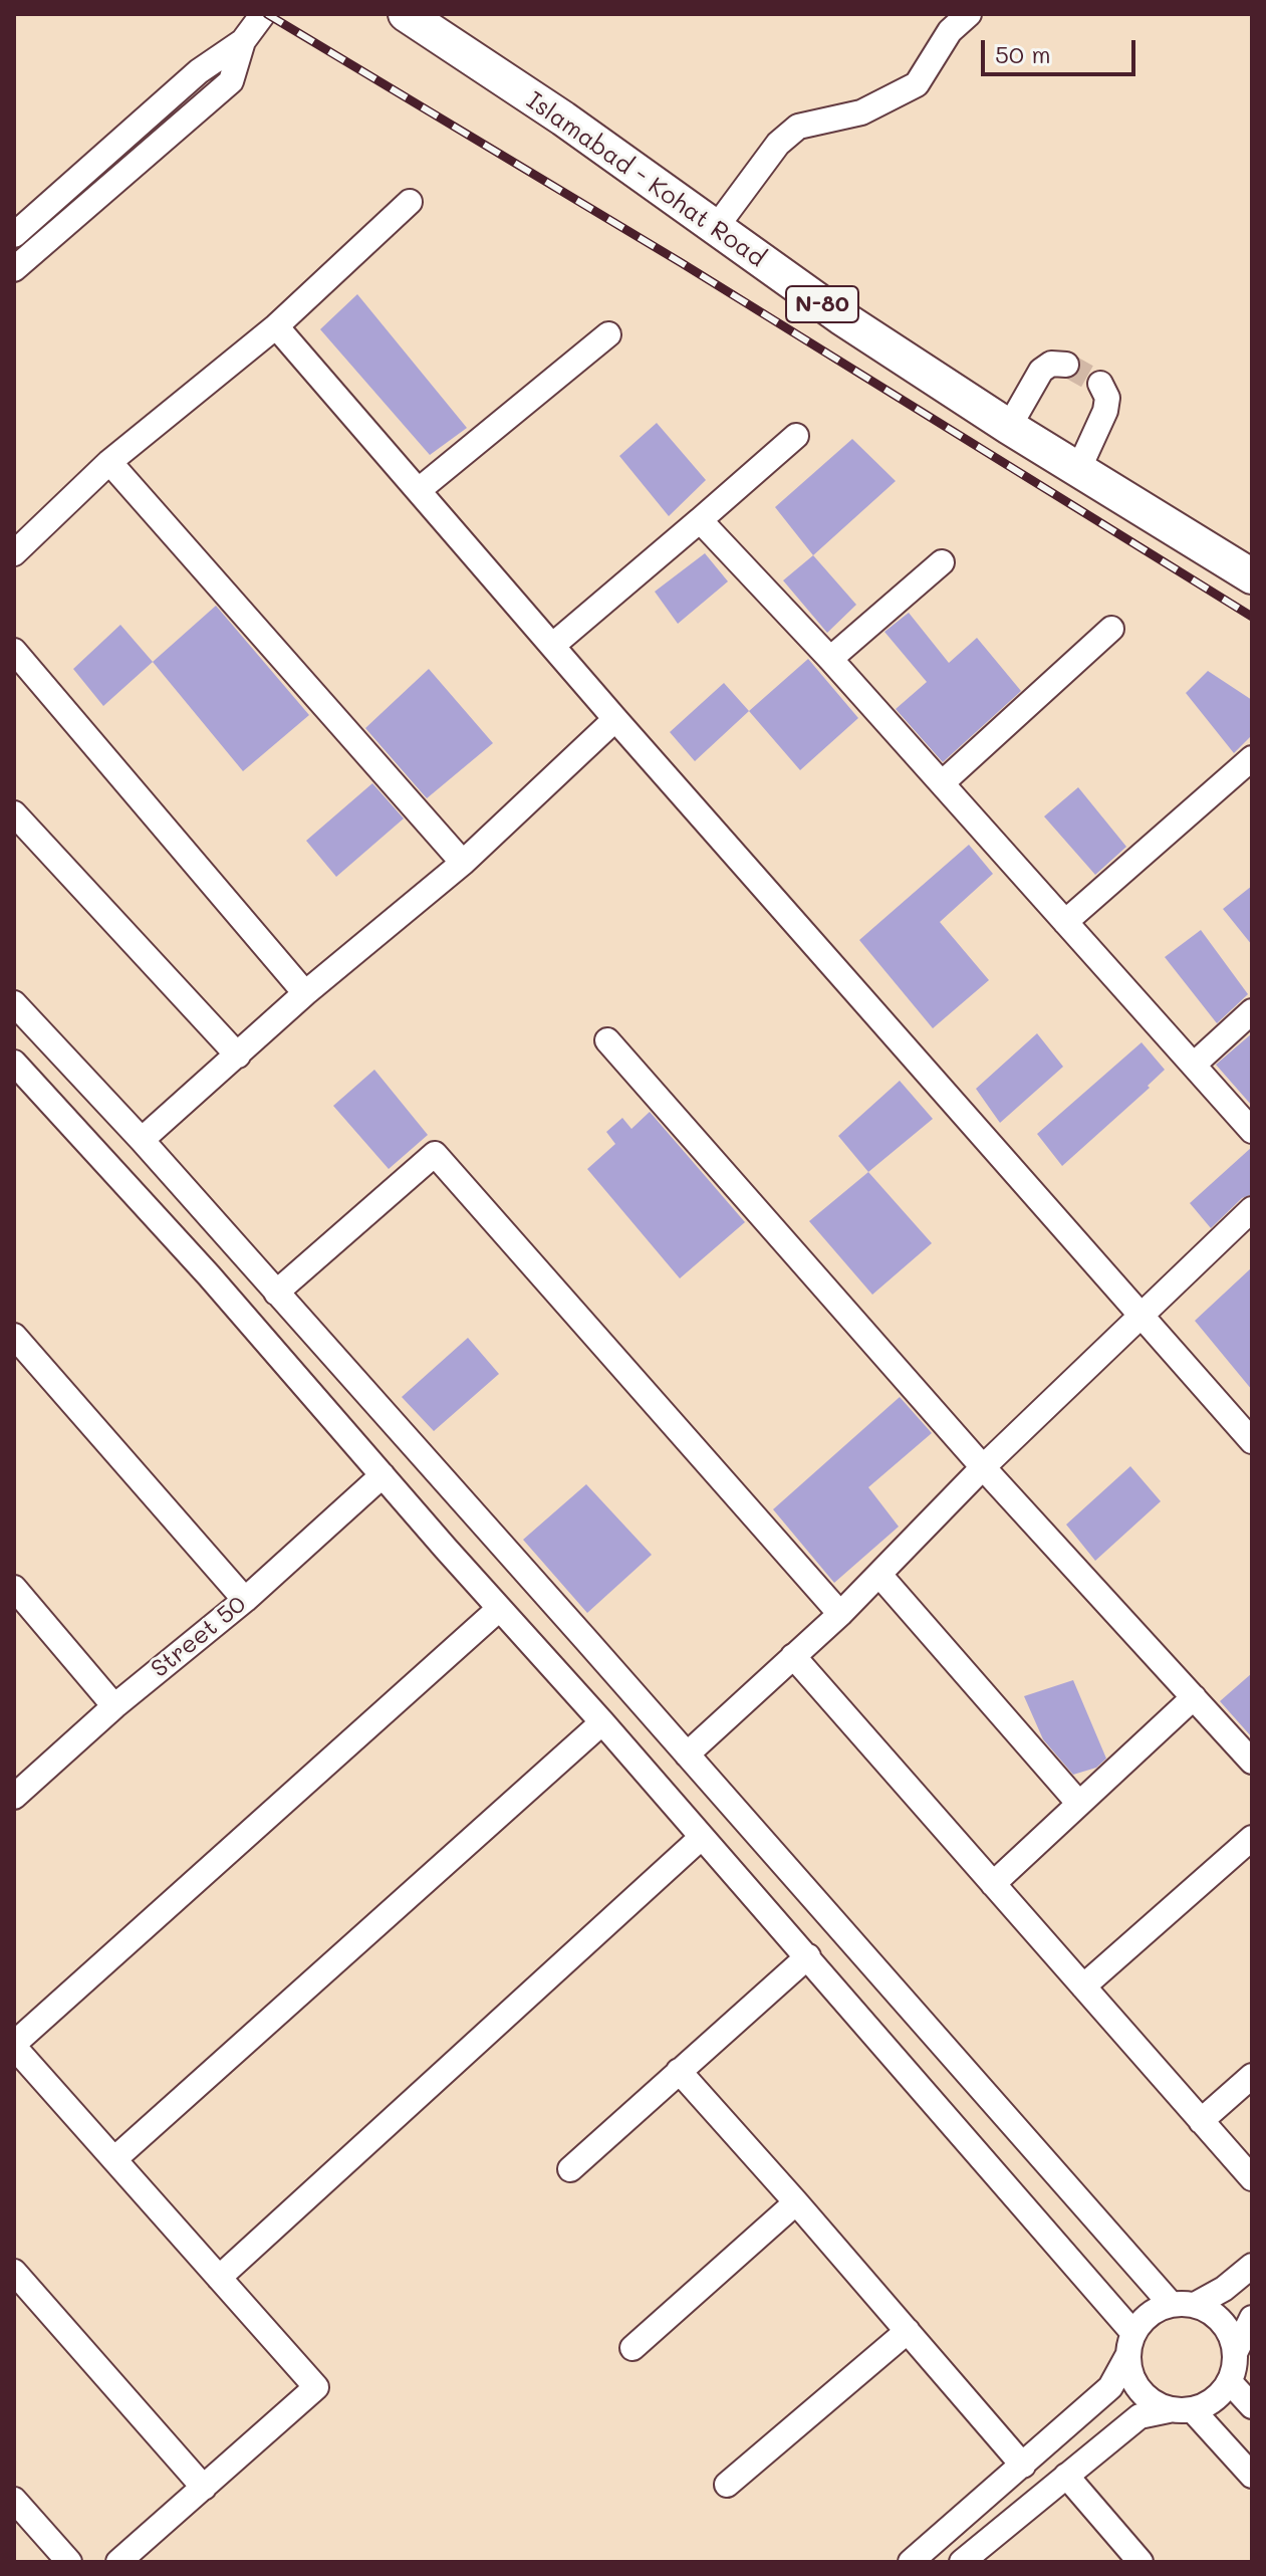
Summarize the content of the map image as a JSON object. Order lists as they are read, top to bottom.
{
  "streets": {
    "highway": ["Islamabad - Kohat Road", "N-80"],
    "street": ["Street 50"]
  },
  "scale_bar": "50 m"
}
